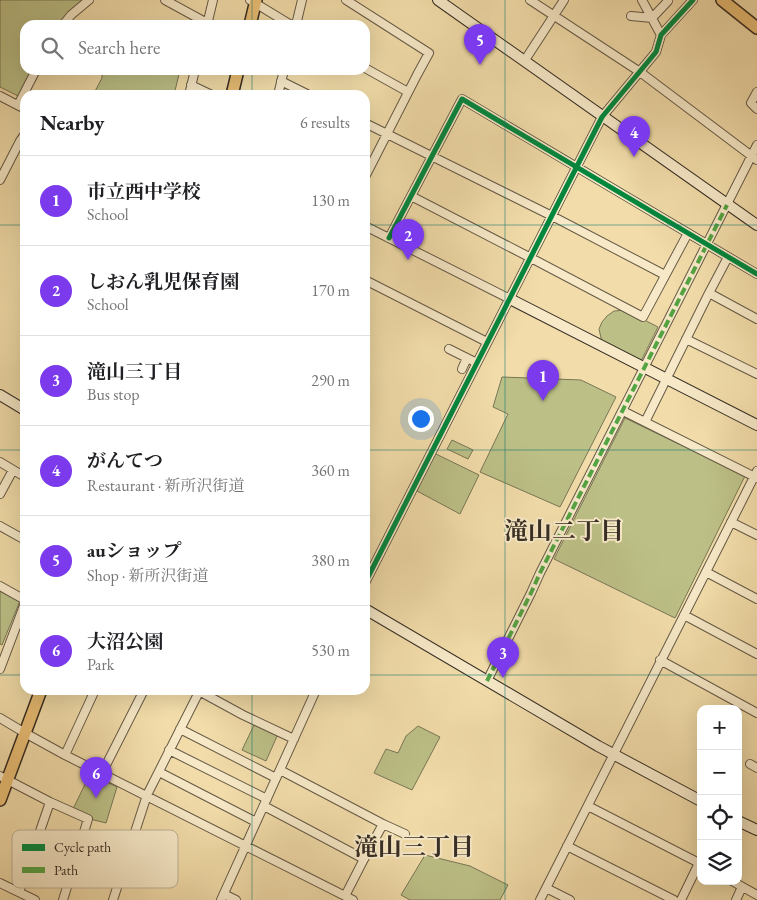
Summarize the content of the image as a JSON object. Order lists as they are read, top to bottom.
{
  "districts": ["滝山二丁目", "滝山三丁目"],
  "legend": ["Cycle path", "Path"],
  "page": {
    "search": "Search here",
    "pins": [
      "5",
      "4",
      "2",
      "1",
      "3",
      "6"
    ],
    "heading": ["Nearby", "6 results"],
    "list": [
      {
        "mark": "1",
        "name": "市立西中学校",
        "note": "School",
        "value": "130 m"
      },
      {
        "mark": "2",
        "name": "しおん乳児保育園",
        "note": "School",
        "value": "170 m"
      },
      {
        "mark": "3",
        "name": "滝山三丁目",
        "note": "Bus stop",
        "value": "290 m"
      },
      {
        "mark": "4",
        "name": "がんてつ",
        "note": "Restaurant · 新所沢街道",
        "value": "360 m"
      },
      {
        "mark": "5",
        "name": "auショップ",
        "note": "Shop · 新所沢街道",
        "value": "380 m"
      },
      {
        "mark": "6",
        "name": "大沼公園",
        "note": "Park",
        "value": "530 m"
      }
    ],
    "map_buttons": ["+", "−"]
  }
}
